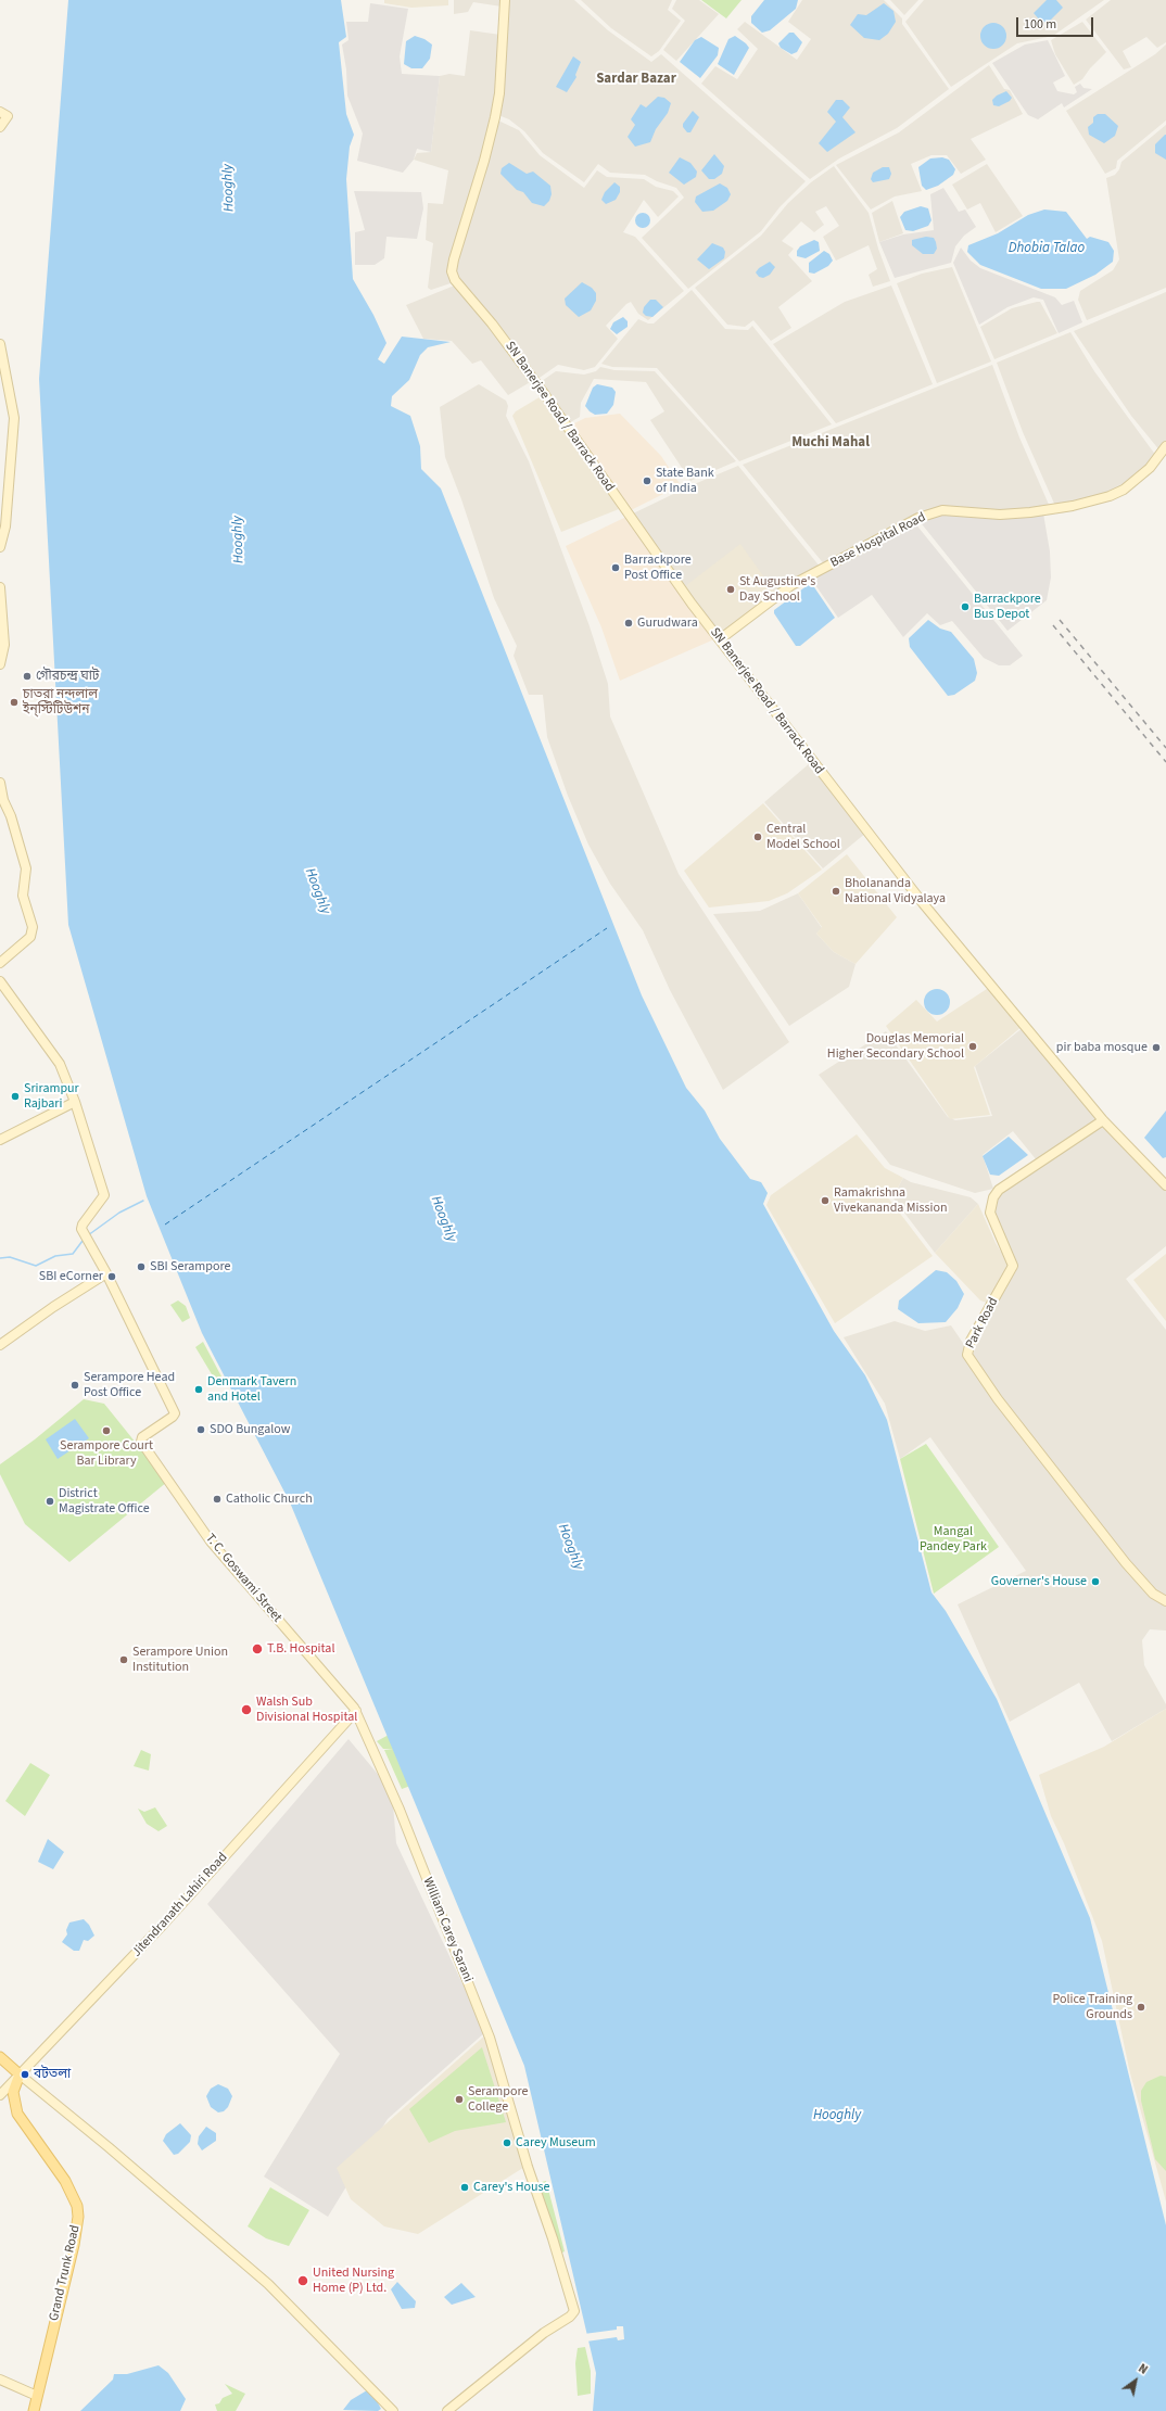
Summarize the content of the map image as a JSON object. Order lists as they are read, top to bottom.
{
  "streets": {
    "main road": ["Grand Trunk Road"],
    "street": [
      "SN Banerjee Road / Barrack Road",
      "Base Hospital Road",
      "Park Road",
      "T. C. Goswami Street",
      "Jitendranath Lahiri Road",
      "William Carey Sarani"
    ]
  },
  "crossings": [
    ["SN Banerjee Road / Barrack Road", "Base Hospital Road"],
    ["SN Banerjee Road / Barrack Road", "Park Road"],
    ["T. C. Goswami Street", "Jitendranath Lahiri Road"],
    ["T. C. Goswami Street", "William Carey Sarani"],
    ["Jitendranath Lahiri Road", "William Carey Sarani"],
    ["Jitendranath Lahiri Road", "Grand Trunk Road"]
  ],
  "districts": ["Sardar Bazar", "Muchi Mahal"],
  "water": ["Hooghly", "Dhobia Talao"],
  "parks": ["Mangal Pandey Park"],
  "places": [
    "State Bank of India",
    "Barrackpore Post Office",
    "St Augustine's Day School",
    "Barrackpore Bus Depot",
    "Gurudwara",
    "গৌরচন্দ্র ঘাট",
    "চাতরা নন্দলাল ইন্‌স্টিটিউশন",
    "Central Model School",
    "Bholananda National Vidyalaya",
    "Douglas Memorial Higher Secondary School",
    "pir baba mosque",
    "Srirampur Rajbari",
    "Ramakrishna Vivekananda Mission",
    "SBI Serampore",
    "SBI eCorner",
    "Serampore Head Post Office",
    "Denmark Tavern and Hotel",
    "SDO Bungalow",
    "Serampore Court Bar Library",
    "Catholic Church",
    "District Magistrate Office",
    "Governer's House",
    "T.B. Hospital",
    "Serampore Union Institution",
    "Walsh Sub Divisional Hospital",
    "Police Training Grounds",
    "বটতলা",
    "Serampore College",
    "Carey Museum",
    "Carey's House",
    "United Nursing Home (P) Ltd."
  ],
  "scale_bar": "100 m",
  "north": "top right"
}
